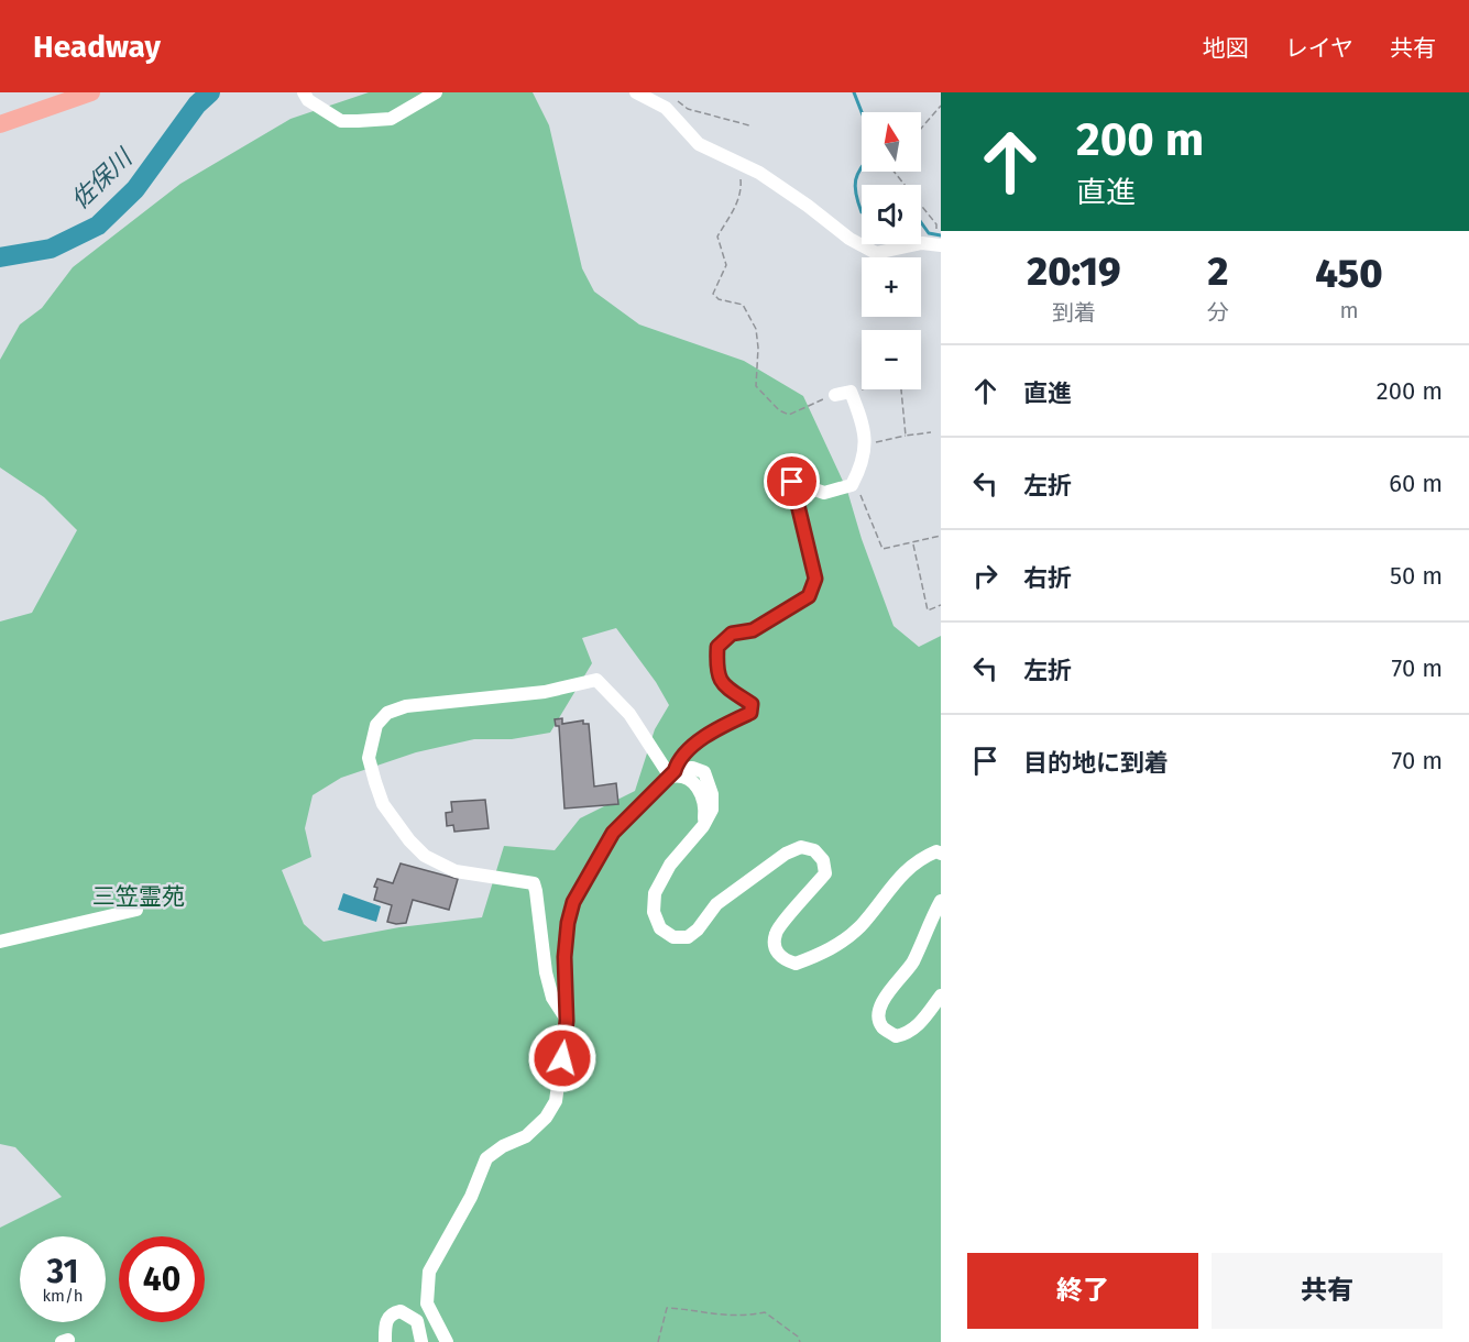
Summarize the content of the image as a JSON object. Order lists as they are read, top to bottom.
{
  "water": ["佐保川"],
  "parks": ["三笠霊苑"],
  "north": "top",
  "page": {
    "header": "Headway",
    "nav": ["地図", "レイヤ", "共有"],
    "turn": ["200 m", "直進"],
    "map_buttons": ["+", "−"],
    "eta": [
      "20:19",
      "到着",
      "2",
      "分",
      "450",
      "m"
    ],
    "list": [
      {
        "name": "直進",
        "value": "200 m"
      },
      {
        "name": "左折",
        "value": "60 m"
      },
      {
        "name": "右折",
        "value": "50 m"
      },
      {
        "name": "左折",
        "value": "70 m"
      },
      {
        "name": "目的地に到着",
        "value": "70 m"
      }
    ],
    "speed": "31 km/h",
    "limit": "40",
    "buttons": ["終了", "共有"]
  }
}
